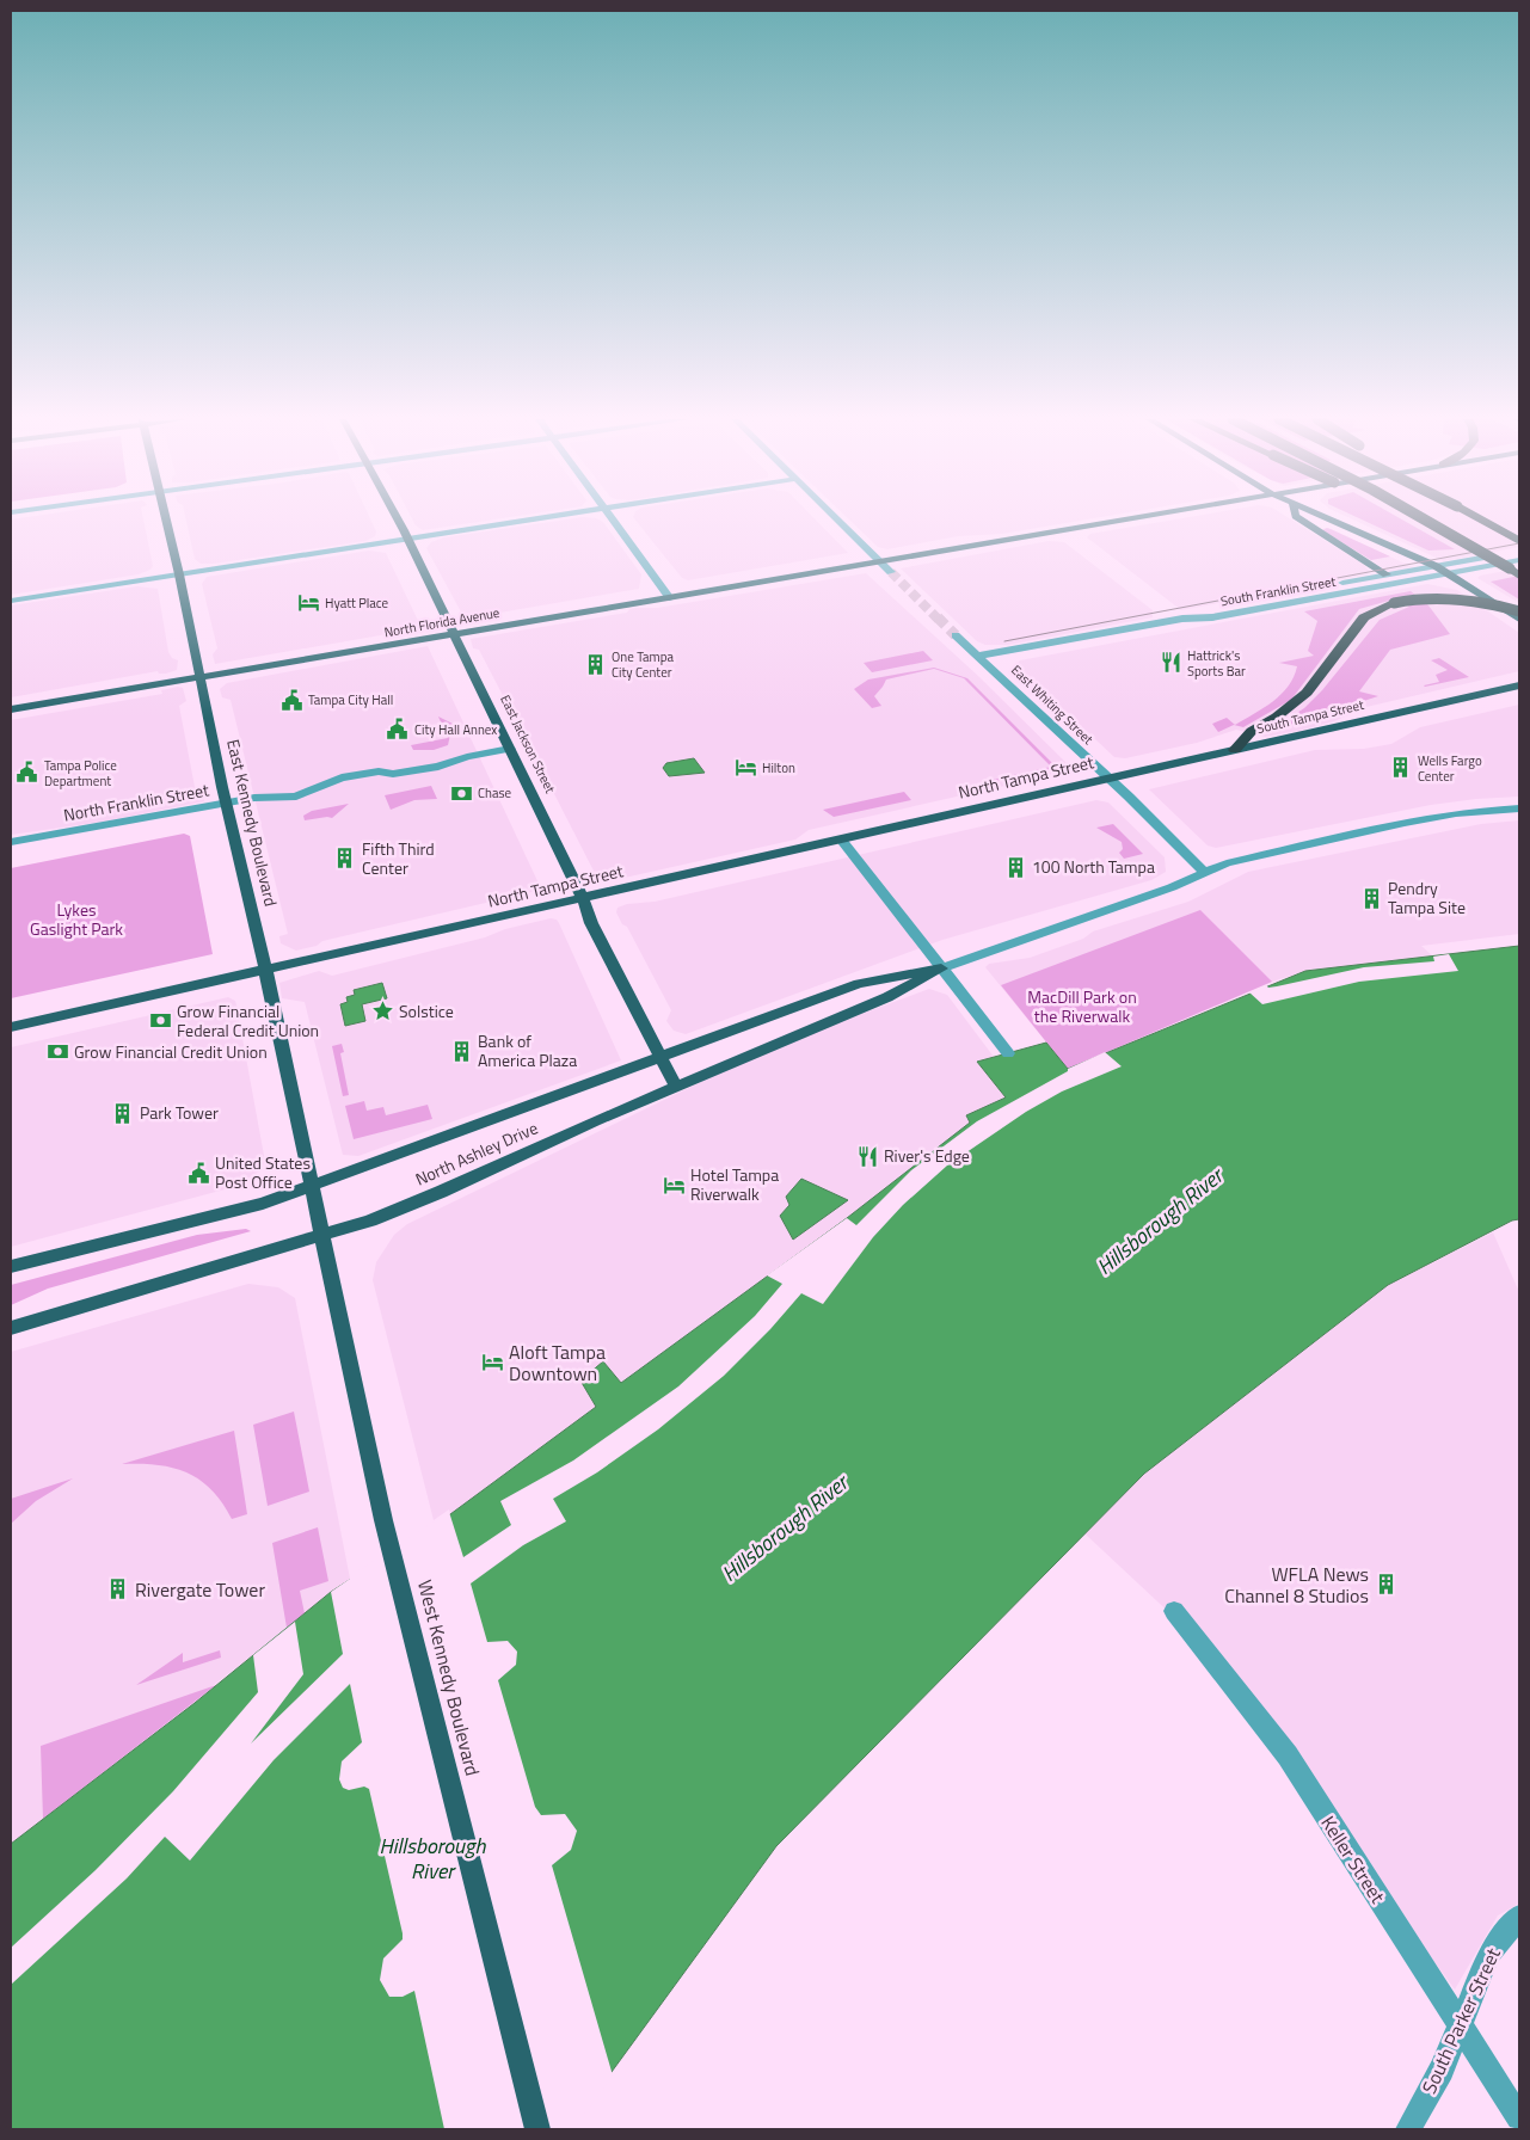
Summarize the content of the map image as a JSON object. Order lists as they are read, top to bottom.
{
  "streets": {
    "main road": [
      "North Florida Avenue",
      "South Tampa Street",
      "East Jackson Street",
      "North Tampa Street",
      "East Kennedy Boulevard",
      "North Ashley Drive",
      "West Kennedy Boulevard"
    ],
    "street": [
      "South Franklin Street",
      "East Whiting Street",
      "North Franklin Street",
      "Keller Street",
      "South Parker Street"
    ]
  },
  "crossings": [
    ["South Franklin Street", "East Whiting Street"],
    ["North Florida Avenue", "East Jackson Street"],
    ["North Florida Avenue", "East Kennedy Boulevard"],
    ["East Whiting Street", "South Tampa Street"],
    ["East Whiting Street", "North Tampa Street"],
    ["South Tampa Street", "North Tampa Street"],
    ["East Jackson Street", "North Tampa Street"],
    ["East Jackson Street", "North Franklin Street"],
    ["East Jackson Street", "North Ashley Drive"],
    ["North Tampa Street", "East Kennedy Boulevard"],
    ["North Franklin Street", "East Kennedy Boulevard"],
    ["East Kennedy Boulevard", "North Ashley Drive"],
    ["East Kennedy Boulevard", "West Kennedy Boulevard"],
    ["North Ashley Drive", "West Kennedy Boulevard"],
    ["Keller Street", "South Parker Street"]
  ],
  "water": ["Hillsborough River"],
  "parks": ["Lykes Gaslight Park", "MacDill Park on the Riverwalk"],
  "places": {
    "hotel": [
      "Hyatt Place",
      "Hilton",
      "Hotel Tampa Riverwalk",
      "Aloft Tampa Downtown"
    ],
    "restaurant": ["Hattrick's Sports Bar", "River's Edge"],
    "building": [
      "One Tampa City Center",
      "Wells Fargo Center",
      "Fifth Third Center",
      "100 North Tampa",
      "Pendry Tampa Site",
      "Bank of America Plaza",
      "Park Tower",
      "WFLA News Channel 8 Studios",
      "Rivergate Tower"
    ],
    "public building": [
      "Tampa City Hall",
      "City Hall Annex",
      "Tampa Police Department",
      "United States Post Office"
    ],
    "bank": ["Chase", "Grow Financial Federal Credit Union", "Grow Financial Credit Union"],
    "place": ["Solstice"]
  }
}
